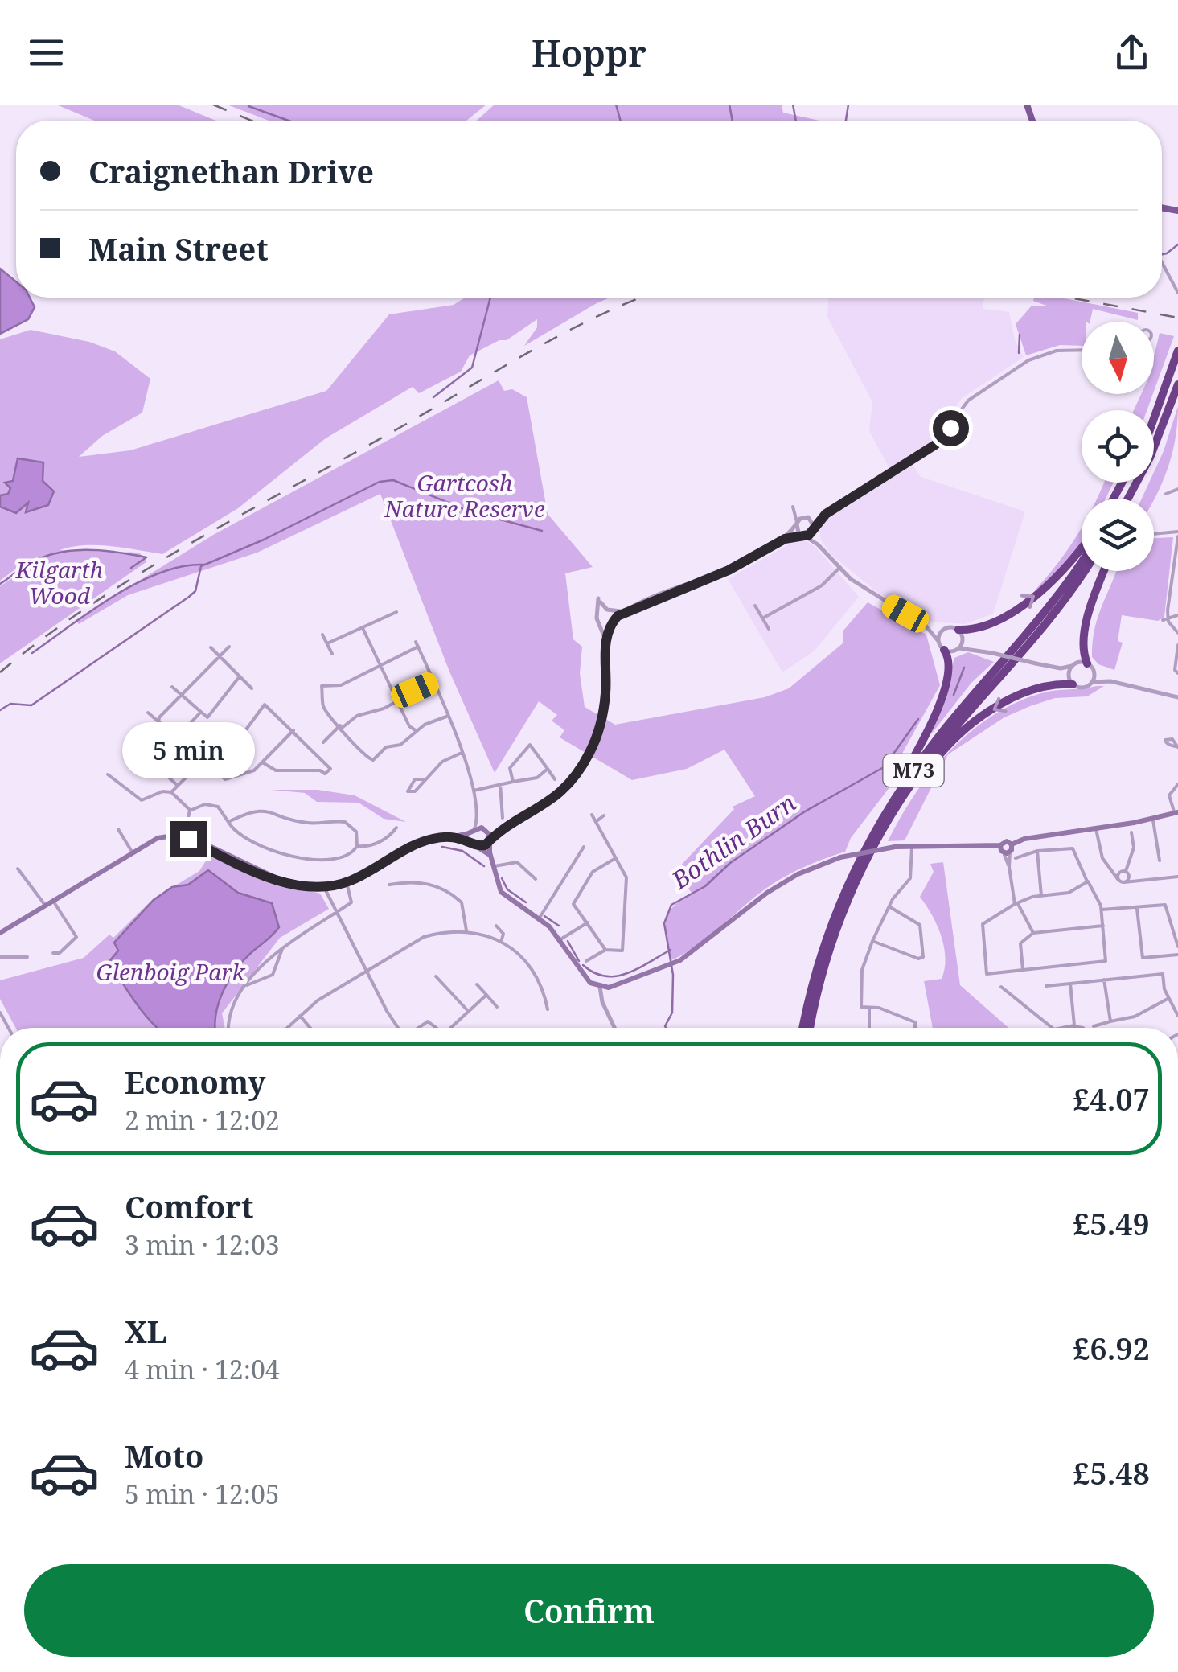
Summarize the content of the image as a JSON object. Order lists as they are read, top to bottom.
{
  "streets": {
    "highway": ["M73"]
  },
  "water": ["Bothlin Burn"],
  "parks": ["Gartcosh Nature Reserve", "Kilgarth Wood", "Glenboig Park"],
  "north": "bottom",
  "page": {
    "header": "Hoppr",
    "banner": ["Craignethan Drive", "Main Street"],
    "bubble": "5 min",
    "list": [
      {
        "name": "Economy",
        "note": "2 min · 12:02",
        "value": "£4.07"
      },
      {
        "name": "Comfort",
        "note": "3 min · 12:03",
        "value": "£5.49"
      },
      {
        "name": "XL",
        "note": "4 min · 12:04",
        "value": "£6.92"
      },
      {
        "name": "Moto",
        "note": "5 min · 12:05",
        "value": "£5.48"
      }
    ],
    "buttons": "Confirm"
  }
}
